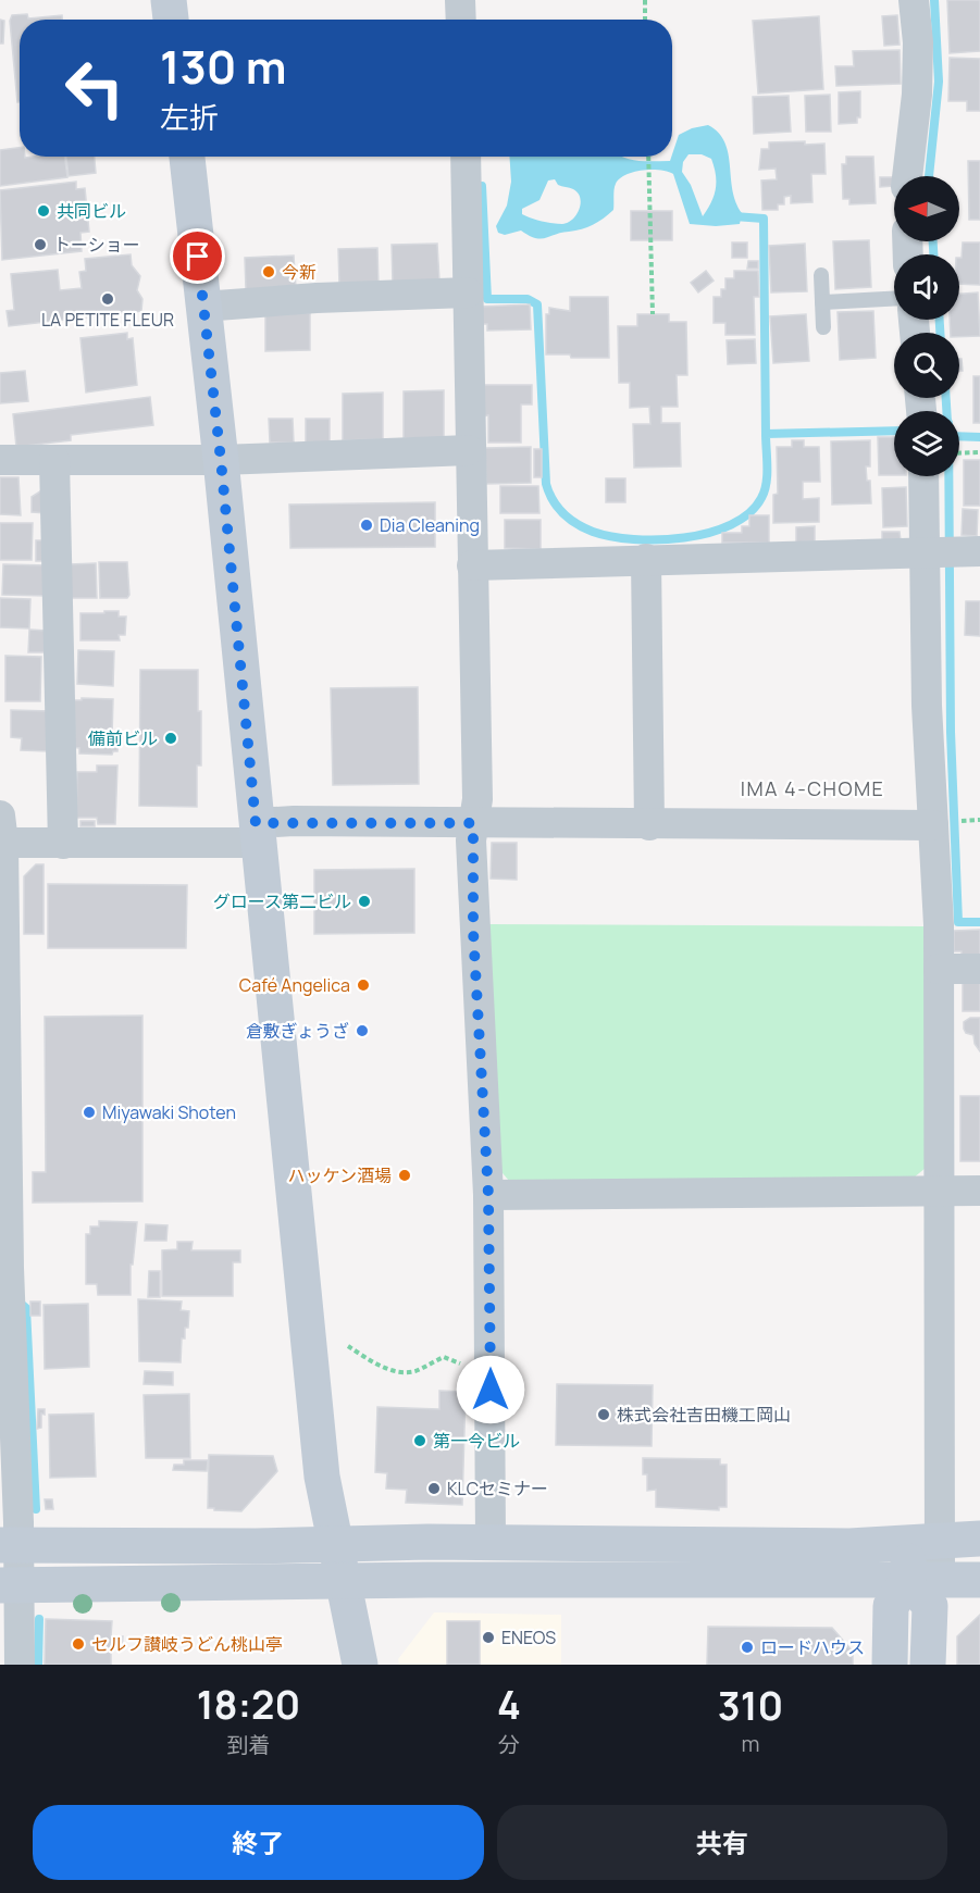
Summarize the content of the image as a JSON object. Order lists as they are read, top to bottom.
{
  "districts": ["IMA 4-CHOME"],
  "places": [
    "共同ビル",
    "トーショー",
    "今新",
    "LA PETITE FLEUR",
    "Dia Cleaning",
    "備前ビル",
    "グロース第二ビル",
    "Café Angelica",
    "倉敷ぎょうざ",
    "Miyawaki Shoten",
    "ハッケン酒場",
    "株式会社吉田機工岡山",
    "第一今ビル",
    "KLCセミナー",
    "ENEOS",
    "セルフ讃岐うどん桃山亭",
    "ロードハウス"
  ],
  "north": "left",
  "page": {
    "turn": ["130 m", "左折"],
    "eta": [
      "18:20",
      "到着",
      "4",
      "分",
      "310",
      "m"
    ],
    "buttons": ["終了", "共有"]
  }
}
